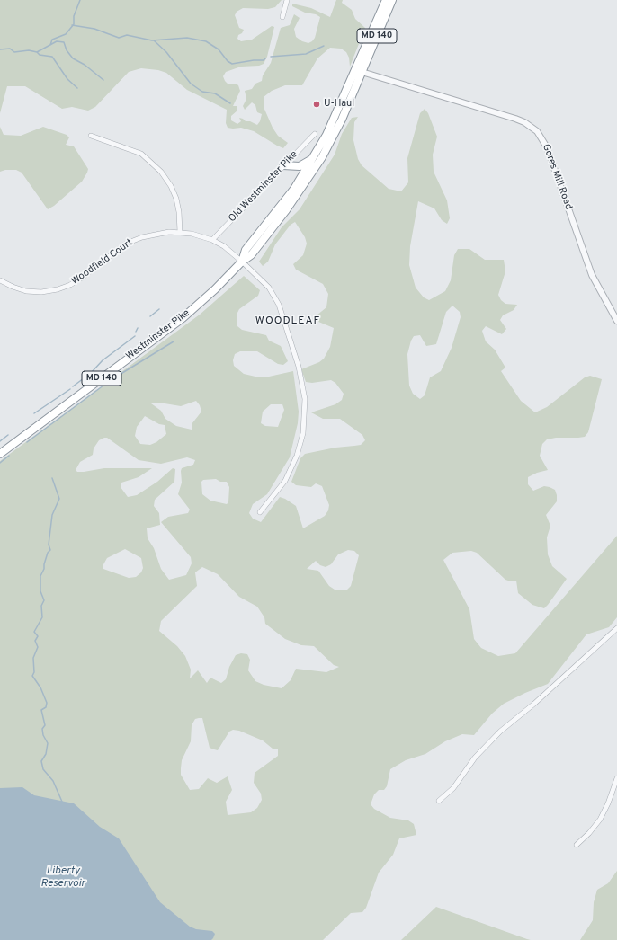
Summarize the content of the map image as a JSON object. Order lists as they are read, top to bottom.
{
  "streets": {
    "highway": ["MD 140", "Westminster Pike"],
    "street": ["Gores Mill Road", "Old Westminster Pike", "Woodfield Court"]
  },
  "crossings": [
    ["Gores Mill Road", "Westminster Pike"],
    ["Old Westminster Pike", "Woodfield Court"],
    ["Woodfield Court", "Westminster Pike"]
  ],
  "districts": ["WOODLEAF"],
  "water": ["Liberty Reservoir"],
  "places": ["U-Haul"]
}
